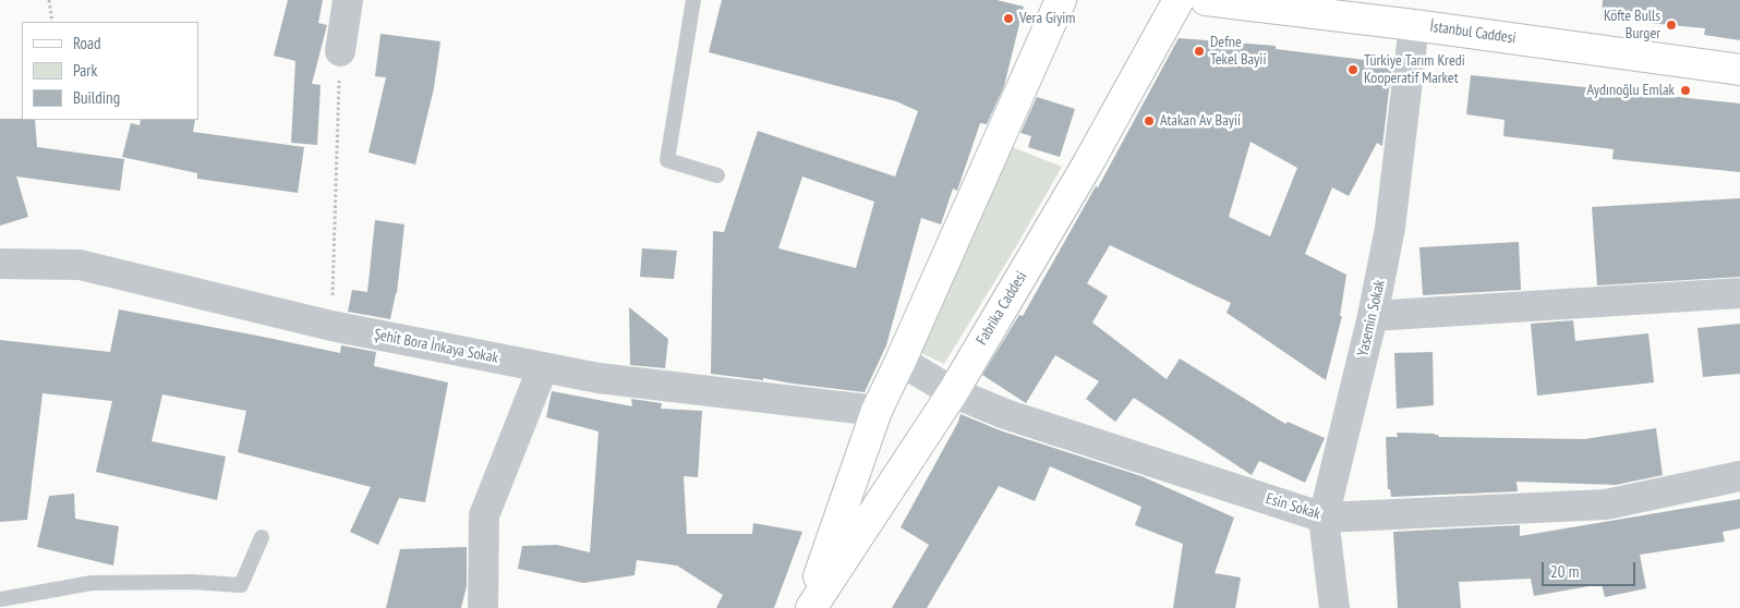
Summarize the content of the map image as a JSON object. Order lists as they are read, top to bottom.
{
  "streets": {
    "main road": ["İstanbul Caddesi", "Fabrika Caddesi"],
    "street": ["Yasemin Sokak", "Şehit Bora İnkaya Sokak", "Esin Sokak"]
  },
  "crossings": [
    ["İstanbul Caddesi", "Yasemin Sokak"],
    ["Fabrika Caddesi", "Şehit Bora İnkaya Sokak"],
    ["Fabrika Caddesi", "Esin Sokak"],
    ["Yasemin Sokak", "Esin Sokak"]
  ],
  "places": [
    "Vera Giyim",
    "Köfte Bulls Burger",
    "Defne Tekel Bayii",
    "Türkiye Tarım Kredi Kooperatif Market",
    "Aydınoğlu Emlak",
    "Atakan Av Bayii"
  ],
  "legend": ["Road", "Park", "Building"],
  "scale_bar": "20 m"
}
